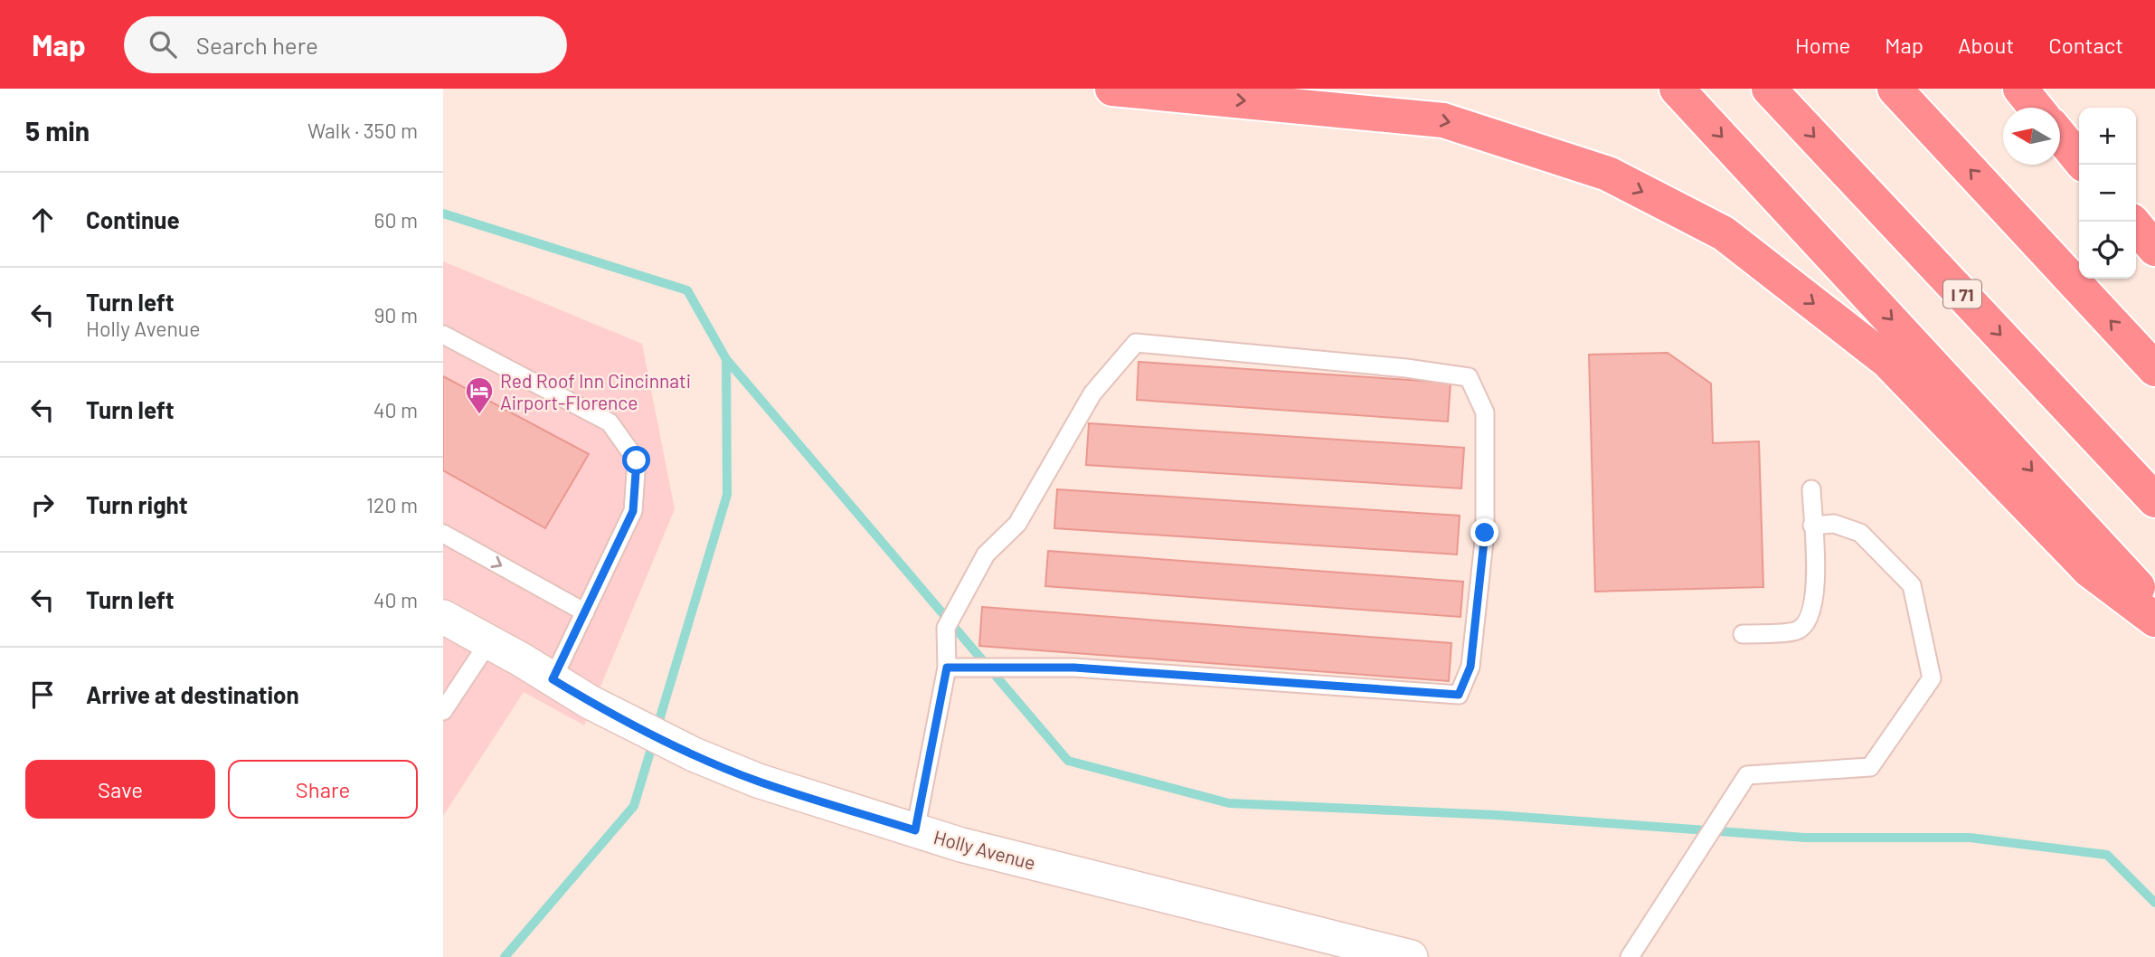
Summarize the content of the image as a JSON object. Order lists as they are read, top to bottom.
{
  "streets": {
    "highway": ["I 71"],
    "street": ["Holly Avenue"]
  },
  "places": {
    "hotel": ["Red Roof Inn Cincinnati Airport-Florence"]
  },
  "north": "left",
  "page": {
    "header": "Map",
    "search": "Search here",
    "nav": [
      "Home",
      "Map",
      "About",
      "Contact"
    ],
    "heading": ["5 min", "Walk · 350 m"],
    "map_buttons": ["+", "−"],
    "list": [
      ["Continue", "60 m"],
      ["Turn left", "Holly Avenue", "90 m"],
      ["Turn left", "40 m"],
      ["Turn right", "120 m"],
      ["Turn left", "40 m"],
      "Arrive at destination"
    ],
    "buttons": ["Save", "Share"]
  }
}
